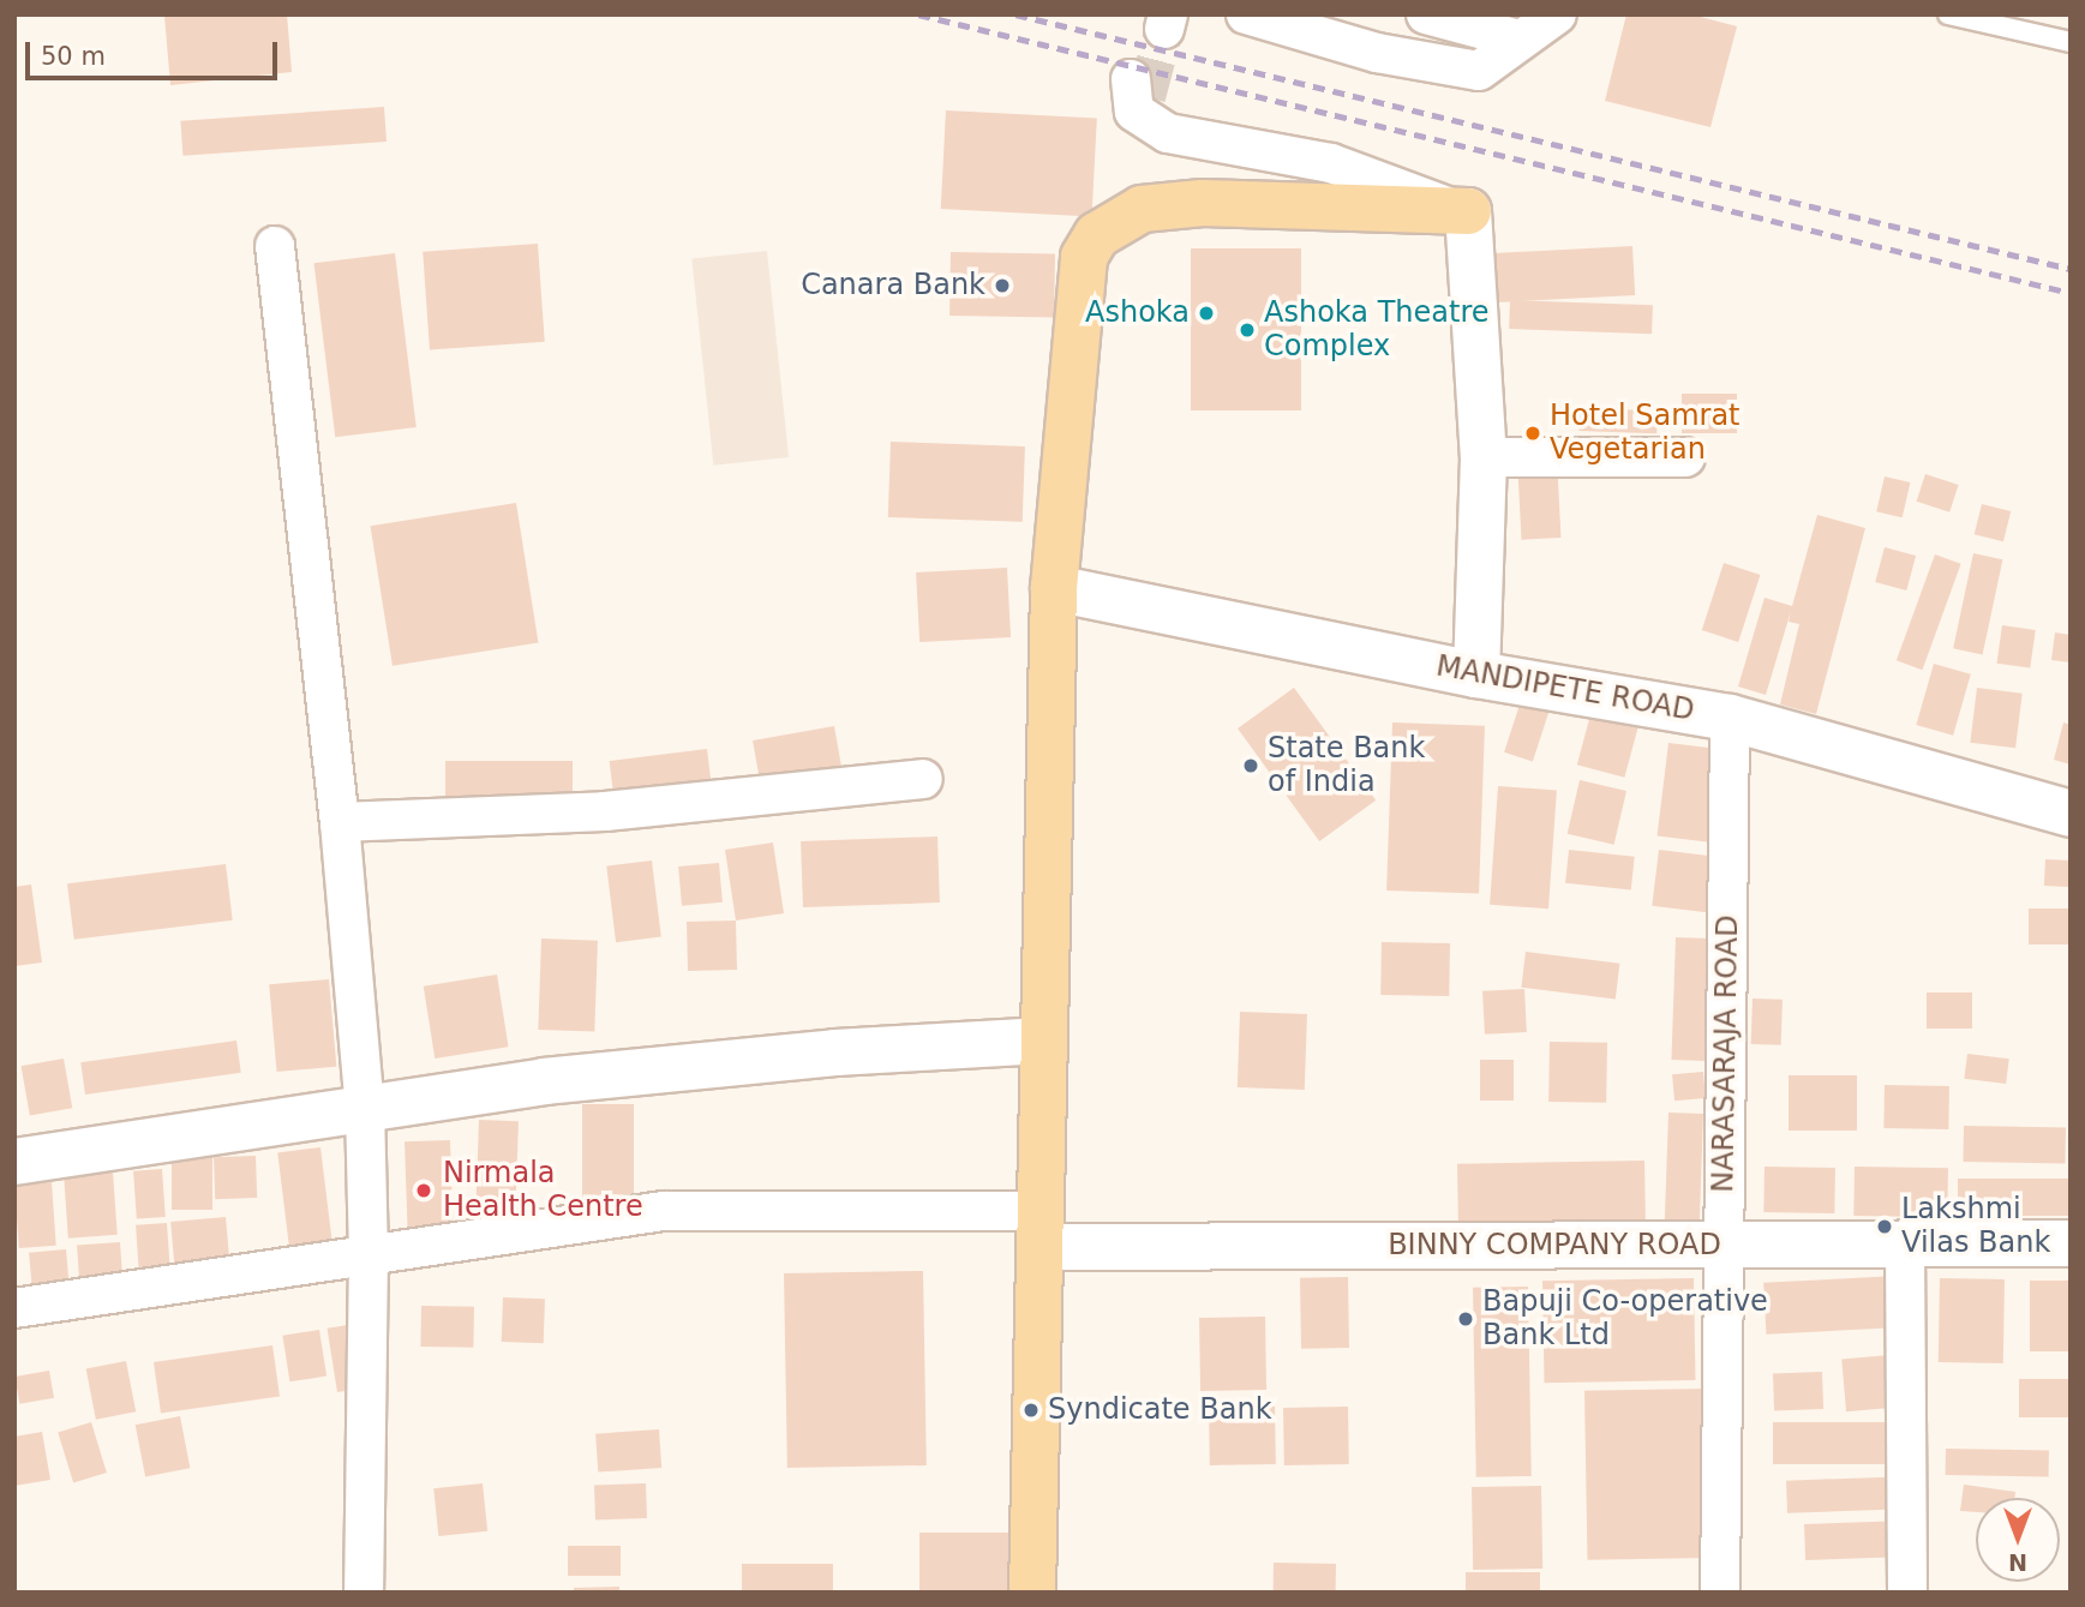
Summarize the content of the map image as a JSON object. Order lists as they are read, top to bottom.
{
  "streets": {
    "main road": ["MANDIPETE ROAD", "BINNY COMPANY ROAD"],
    "street": ["NARASARAJA ROAD"]
  },
  "crossings": [
    ["MANDIPETE ROAD", "NARASARAJA ROAD"],
    ["NARASARAJA ROAD", "BINNY COMPANY ROAD"]
  ],
  "places": [
    "Canara Bank",
    "Ashoka",
    "Ashoka Theatre Complex",
    "Hotel Samrat Vegetarian",
    "State Bank of India",
    "Nirmala Health Centre",
    "Lakshmi Vilas Bank",
    "Bapuji Co-operative Bank Ltd",
    "Syndicate Bank"
  ],
  "scale_bar": "50 m",
  "north": "bottom"
}
